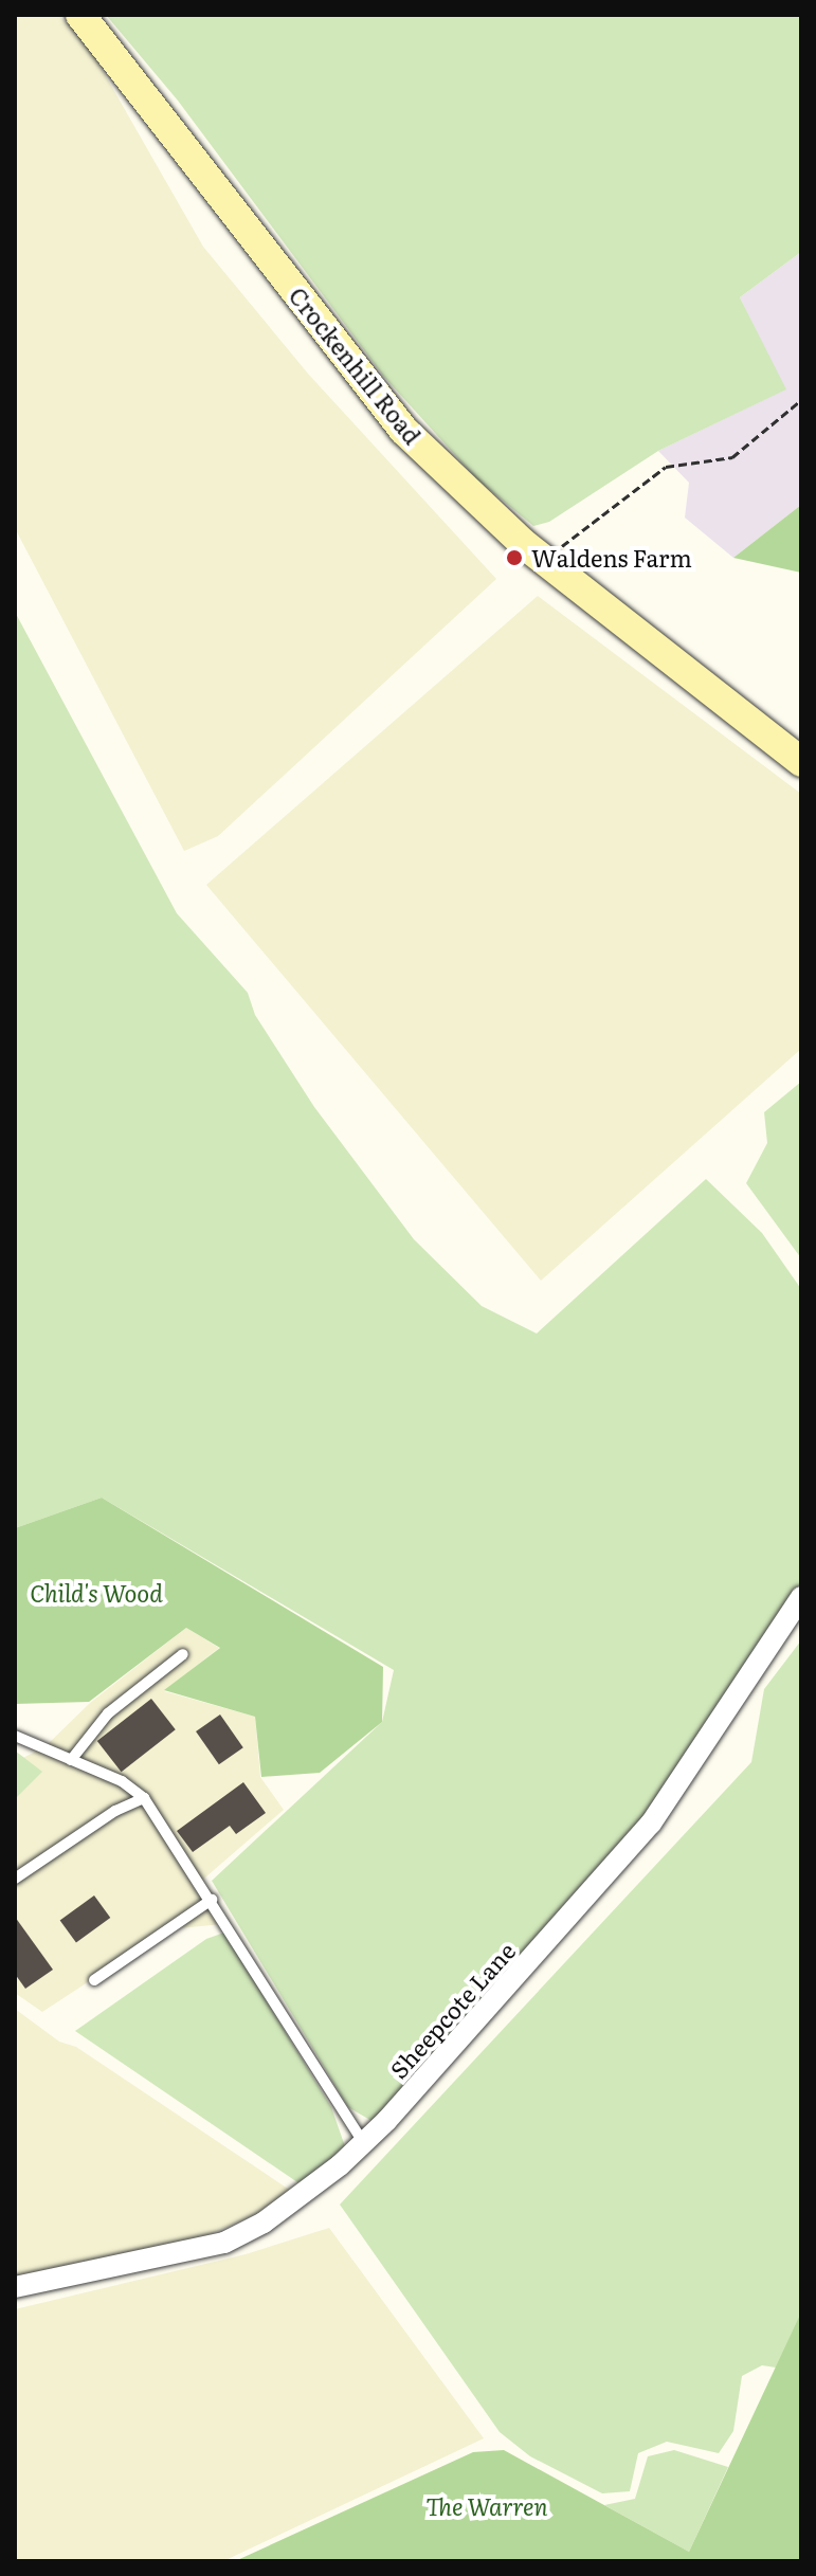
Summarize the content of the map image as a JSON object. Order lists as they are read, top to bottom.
{
  "streets": {
    "main road": ["Crockenhill Road"],
    "street": ["Sheepcote Lane"]
  },
  "parks": ["Child's Wood", "The Warren"],
  "places": ["Waldens Farm"]
}
